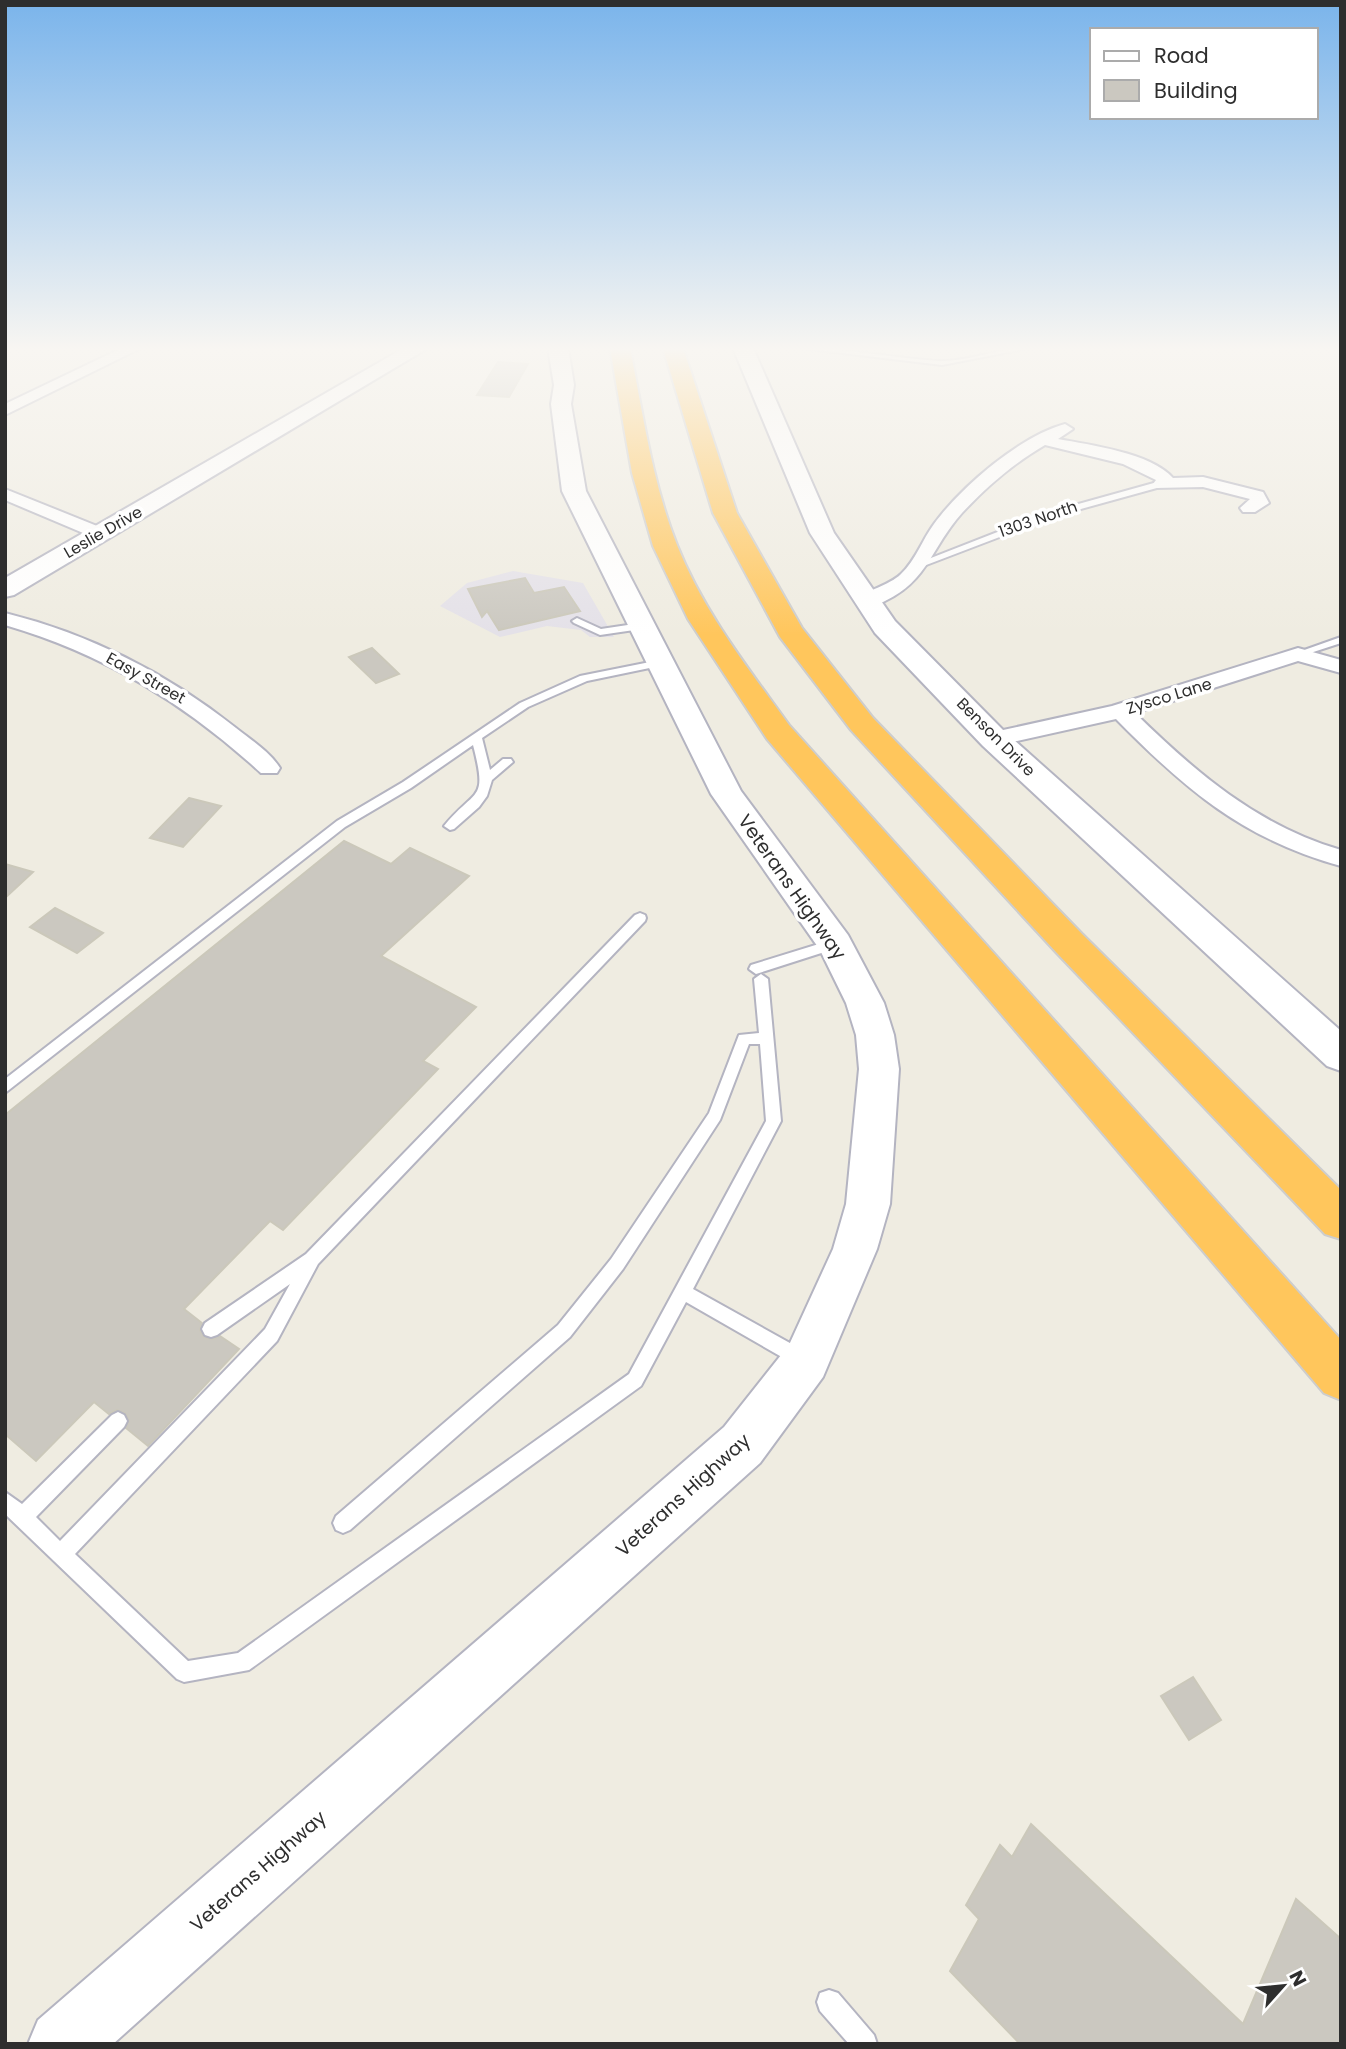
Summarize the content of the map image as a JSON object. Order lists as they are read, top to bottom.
{
  "streets": {
    "street": [
      "Leslie Drive",
      "Easy Street",
      "Zysco Lane",
      "Benson Drive",
      "Veterans Highway"
    ],
    "lane": ["1303 North"]
  },
  "crossings": [
    ["Zysco Lane", "Benson Drive"]
  ],
  "legend": ["Road", "Building"],
  "north": "top right"
}
